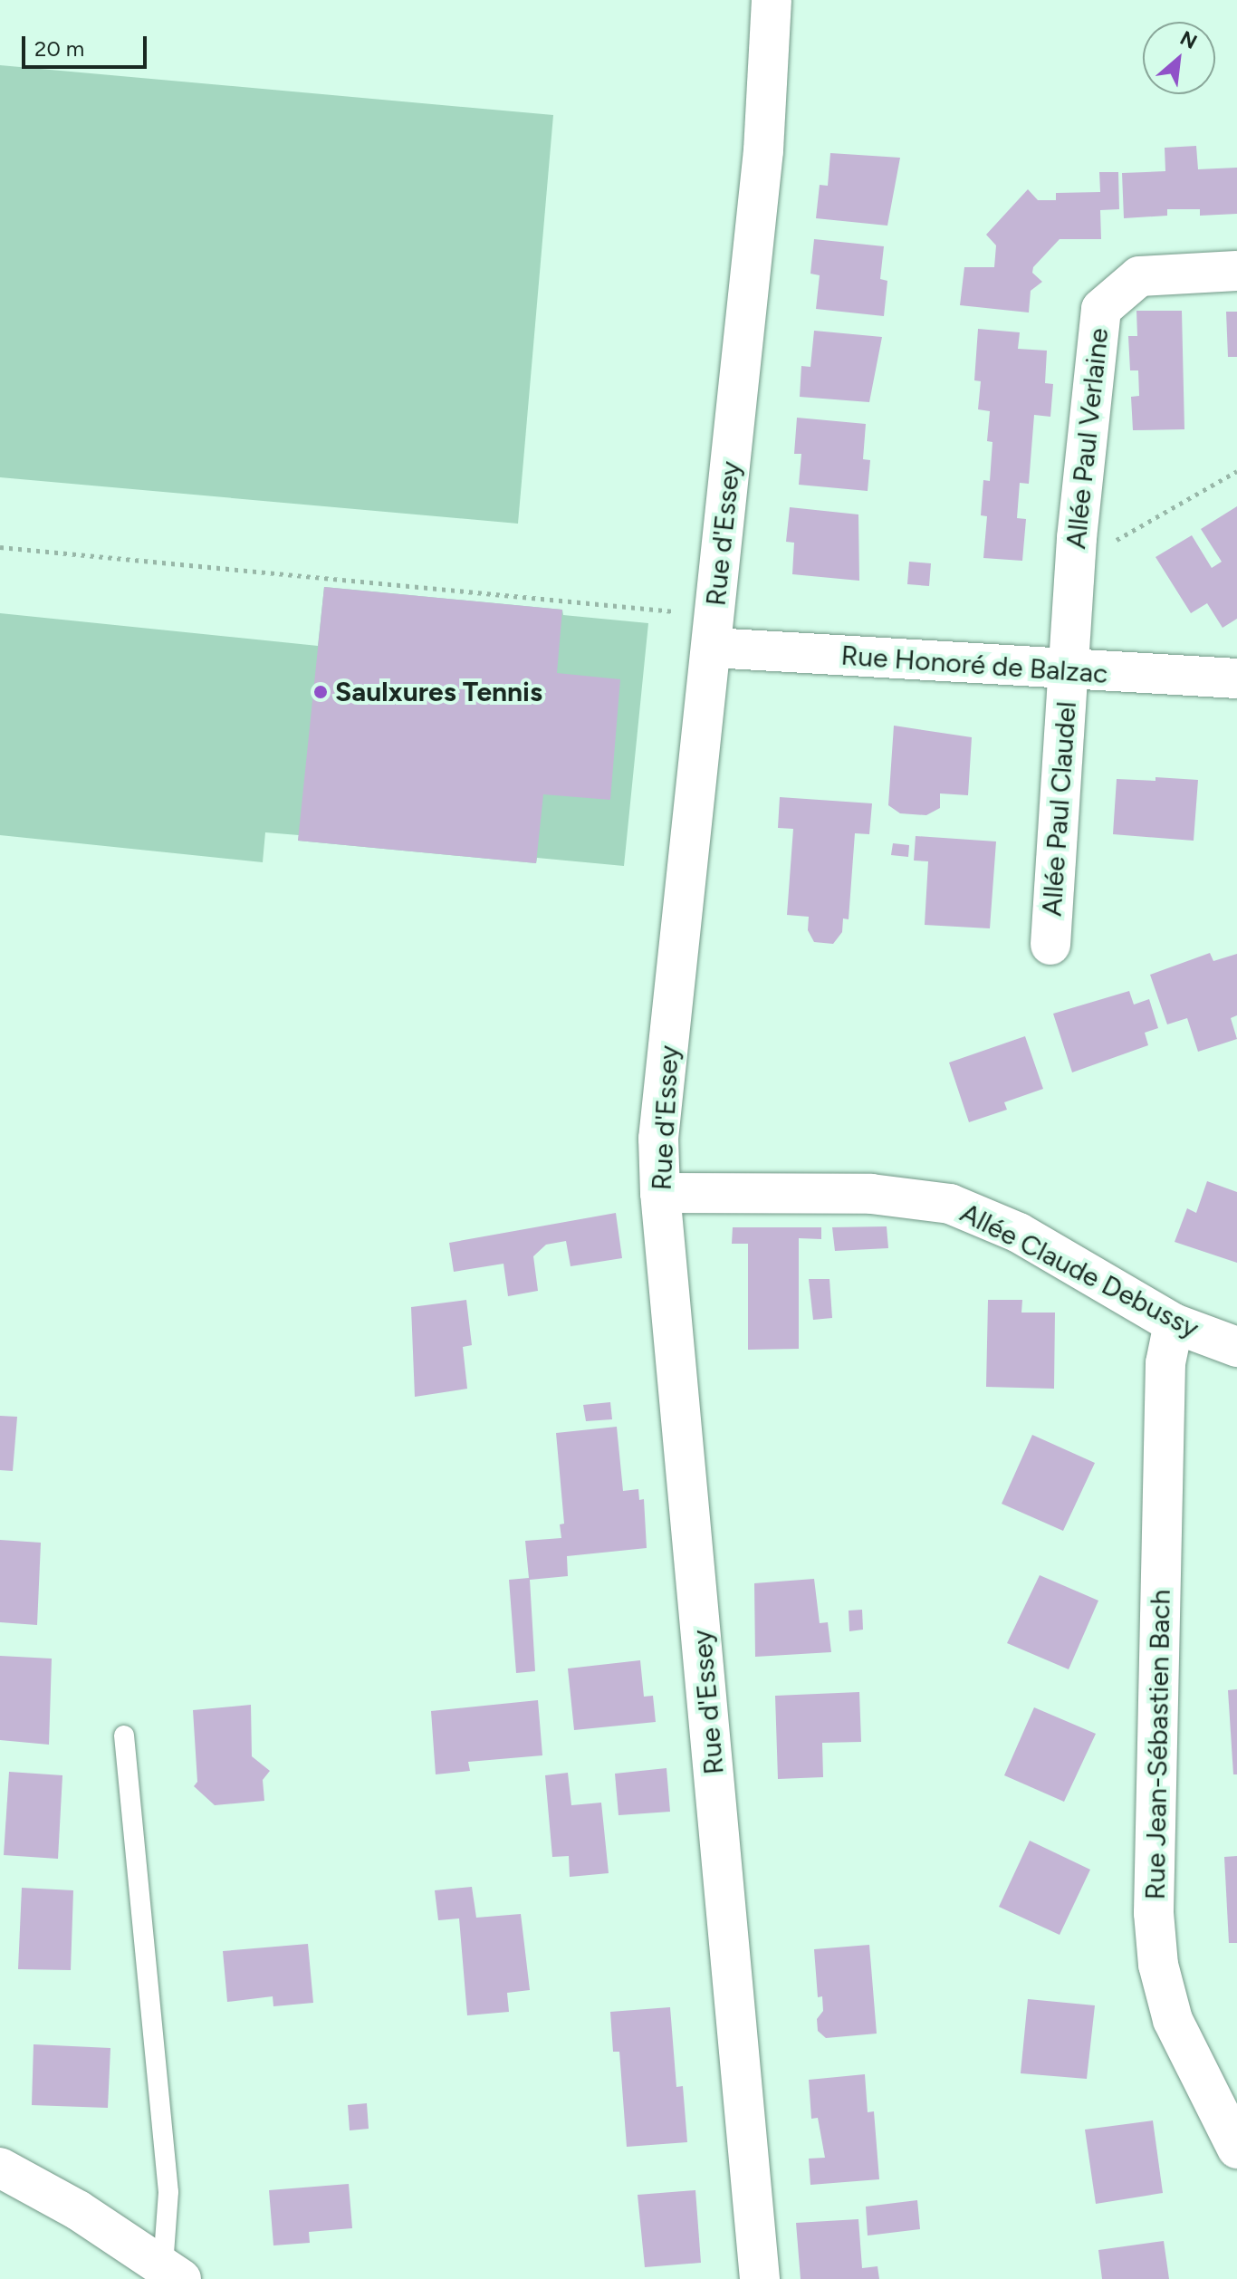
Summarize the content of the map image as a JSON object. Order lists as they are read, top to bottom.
{
  "streets": {
    "street": [
      "Allée Paul Verlaine",
      "Rue d'Essey",
      "Rue Honoré de Balzac",
      "Allée Paul Claudel",
      "Allée Claude Debussy",
      "Rue Jean-Sébastien Bach"
    ]
  },
  "crossings": [
    ["Allée Paul Verlaine", "Rue Honoré de Balzac"],
    ["Allée Paul Verlaine", "Allée Paul Claudel"],
    ["Rue d'Essey", "Rue Honoré de Balzac"],
    ["Rue d'Essey", "Allée Claude Debussy"],
    ["Rue Honoré de Balzac", "Allée Paul Claudel"],
    ["Allée Claude Debussy", "Rue Jean-Sébastien Bach"]
  ],
  "places": ["Saulxures Tennis"],
  "scale_bar": "20 m",
  "north": "top right"
}
